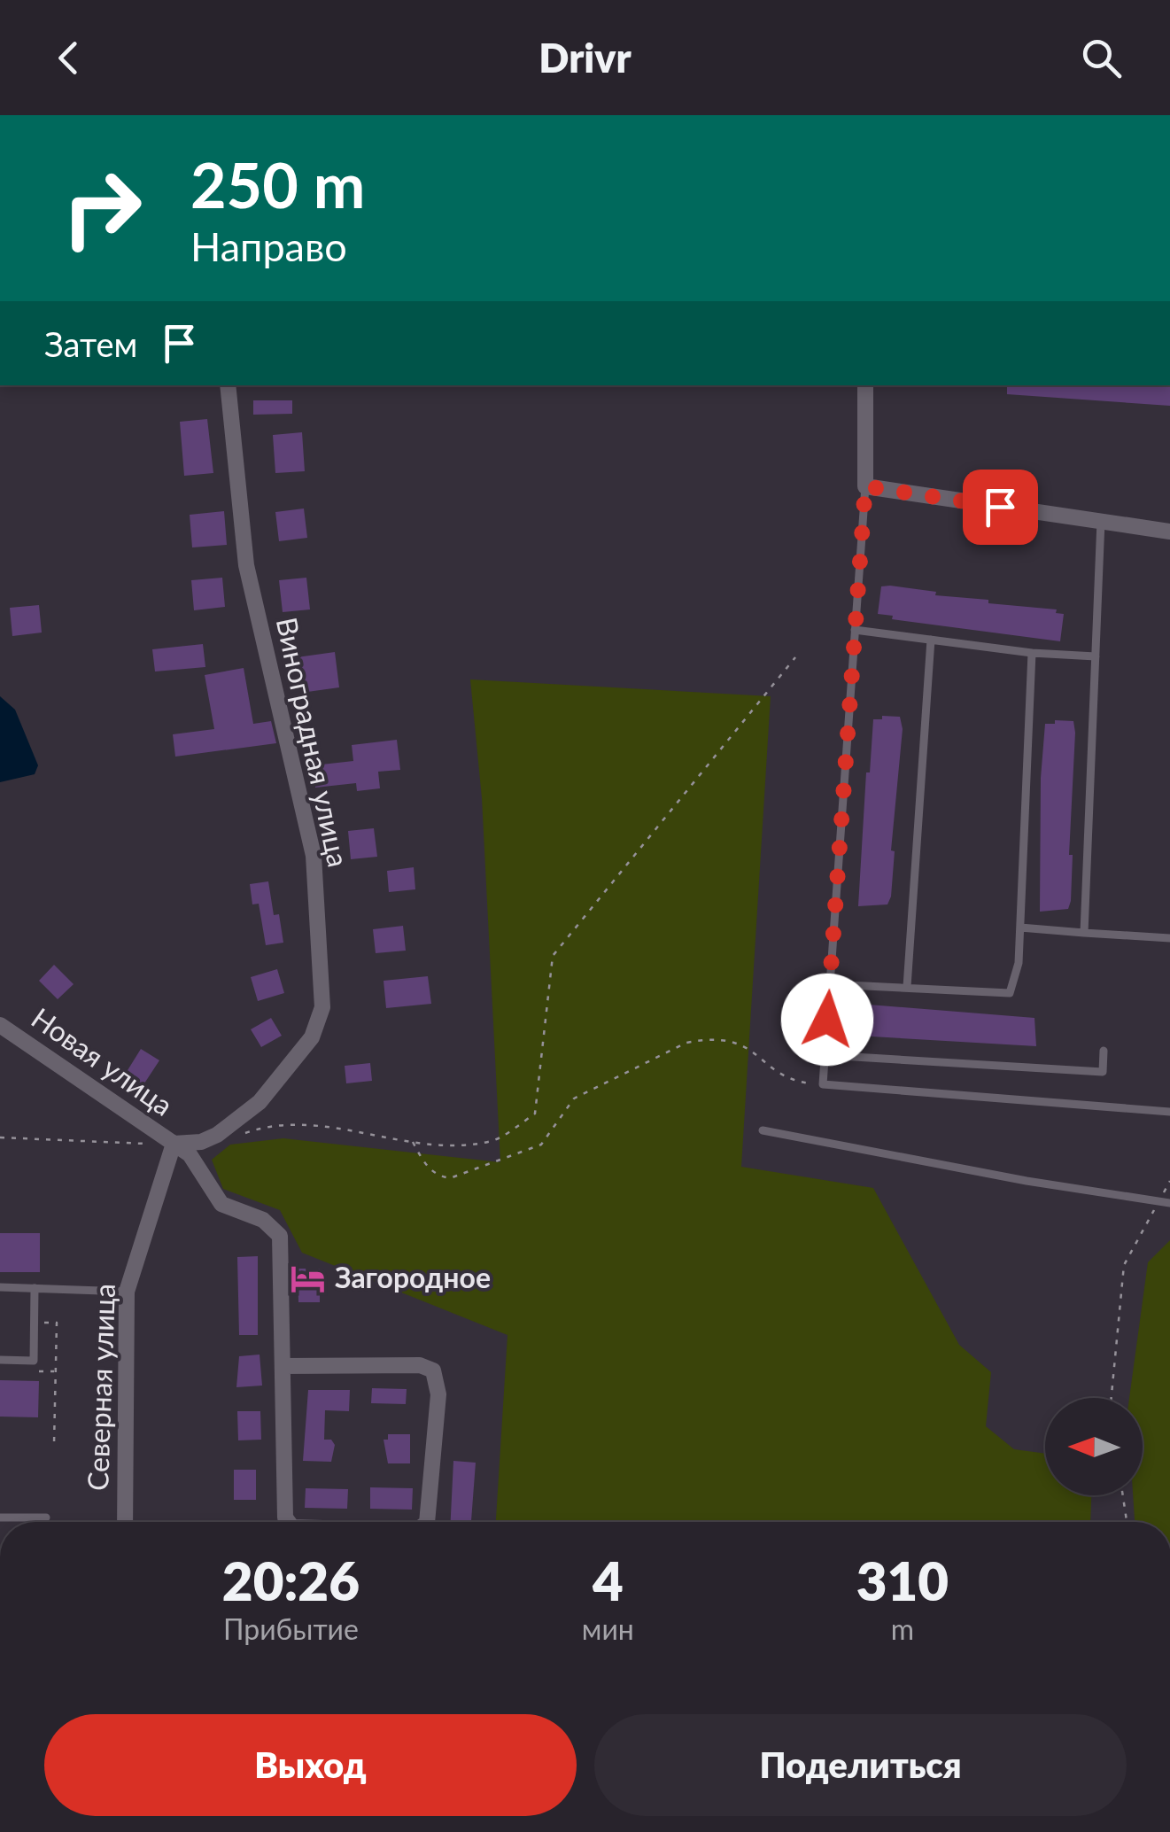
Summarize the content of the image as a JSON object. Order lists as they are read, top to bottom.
{
  "streets": {
    "street": ["Виноградная улица", "Новая улица", "Северная улица"]
  },
  "crossings": [
    ["Виноградная улица", "Новая улица"],
    ["Виноградная улица", "Северная улица"],
    ["Новая улица", "Северная улица"]
  ],
  "places": {
    "hotel": ["Загородное"]
  },
  "north": "left",
  "page": {
    "header": "Drivr",
    "turn": ["250 m", "Направо"],
    "then": "Затем",
    "eta": [
      "20:26",
      "Прибытие",
      "4",
      "мин",
      "310",
      "m"
    ],
    "buttons": ["Выход", "Поделиться"]
  }
}
